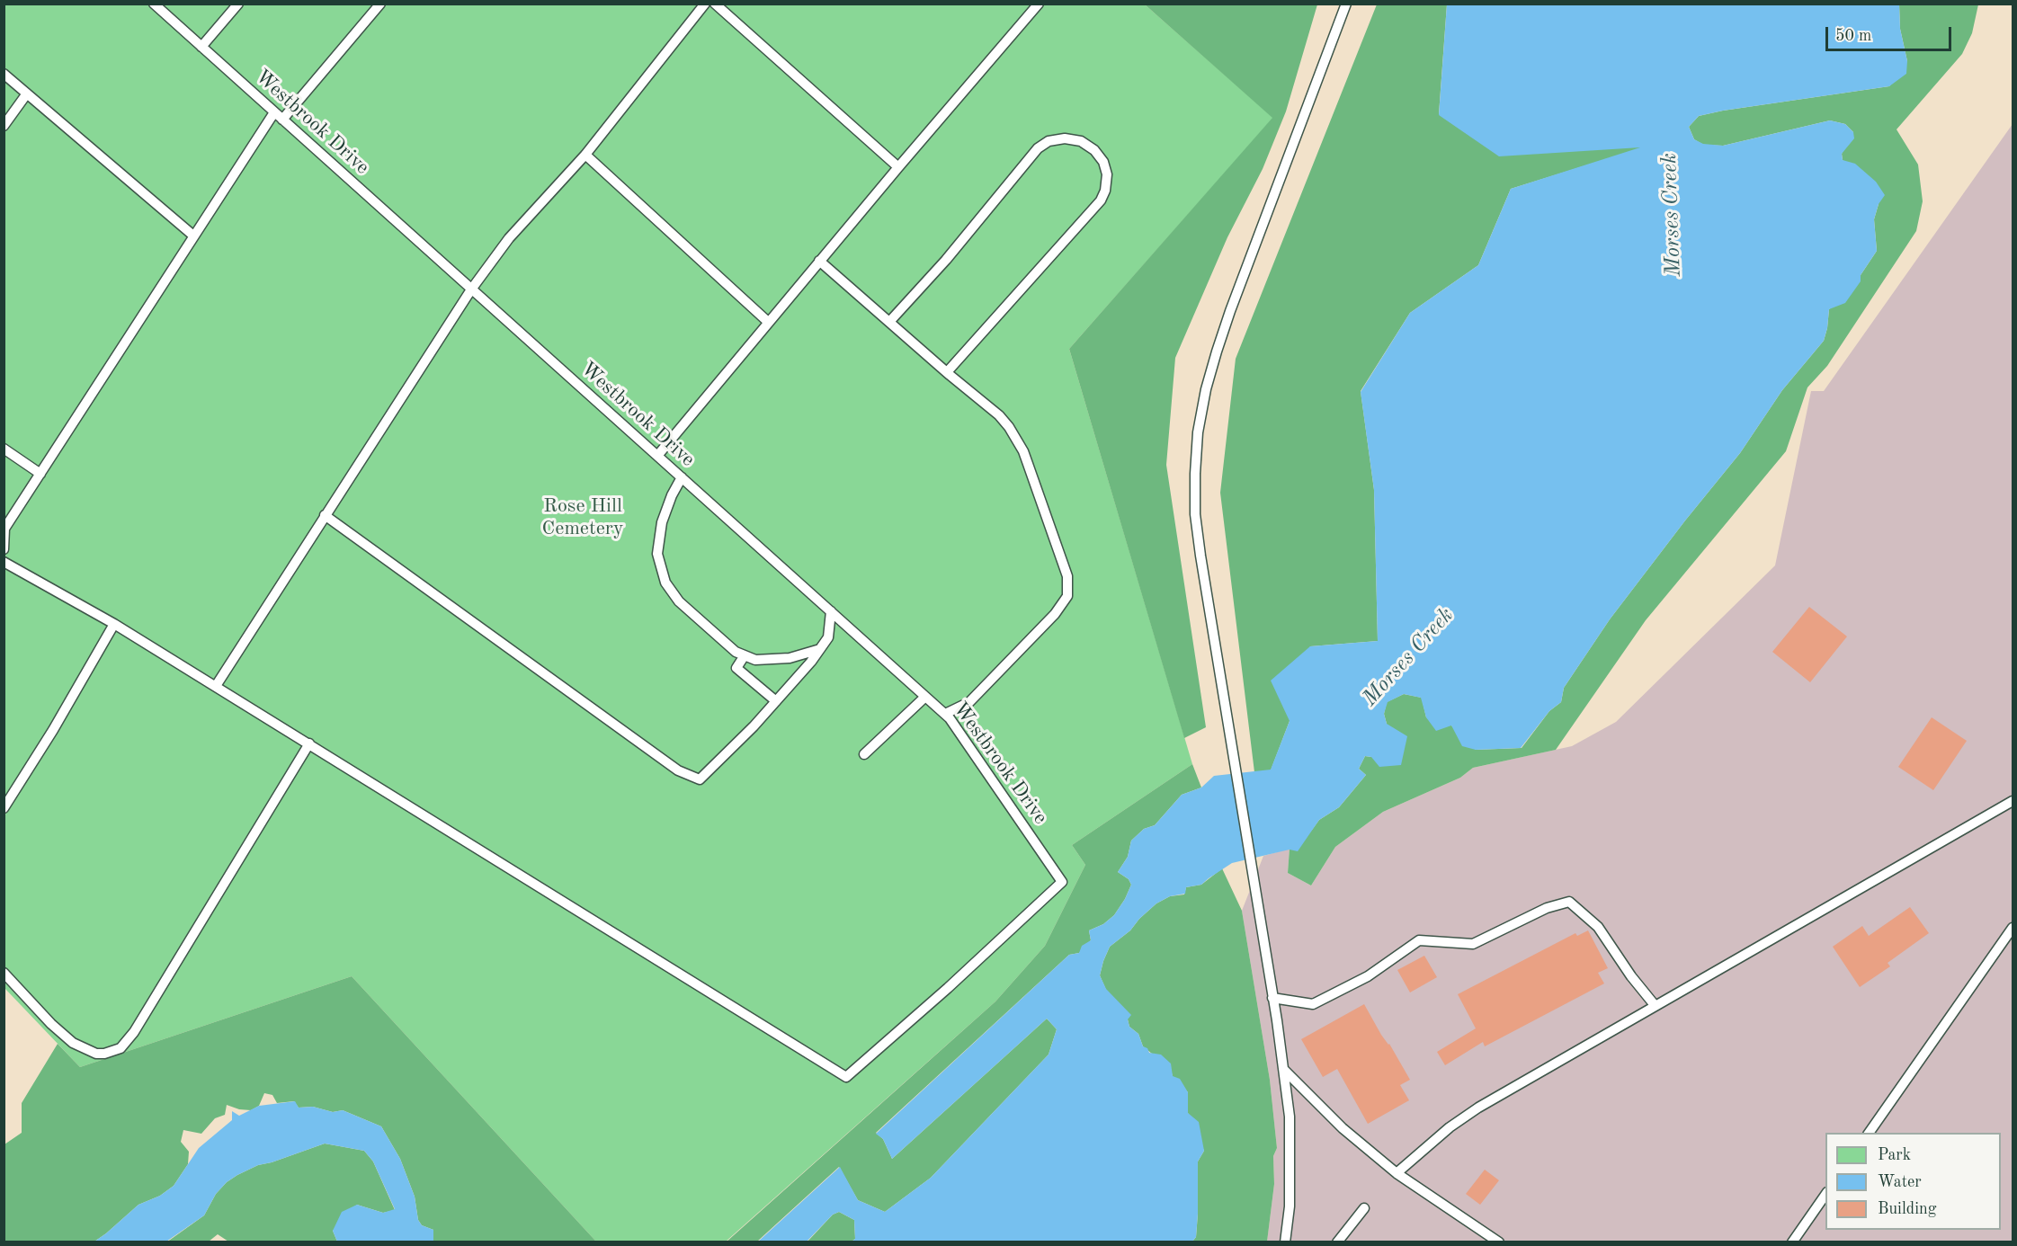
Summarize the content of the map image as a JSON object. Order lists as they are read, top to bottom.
{
  "streets": {
    "lane": ["Westbrook Drive"]
  },
  "water": ["Morses Creek"],
  "parks": ["Rose Hill Cemetery"],
  "legend": ["Park", "Water", "Building"],
  "scale_bar": "50 m"
}
